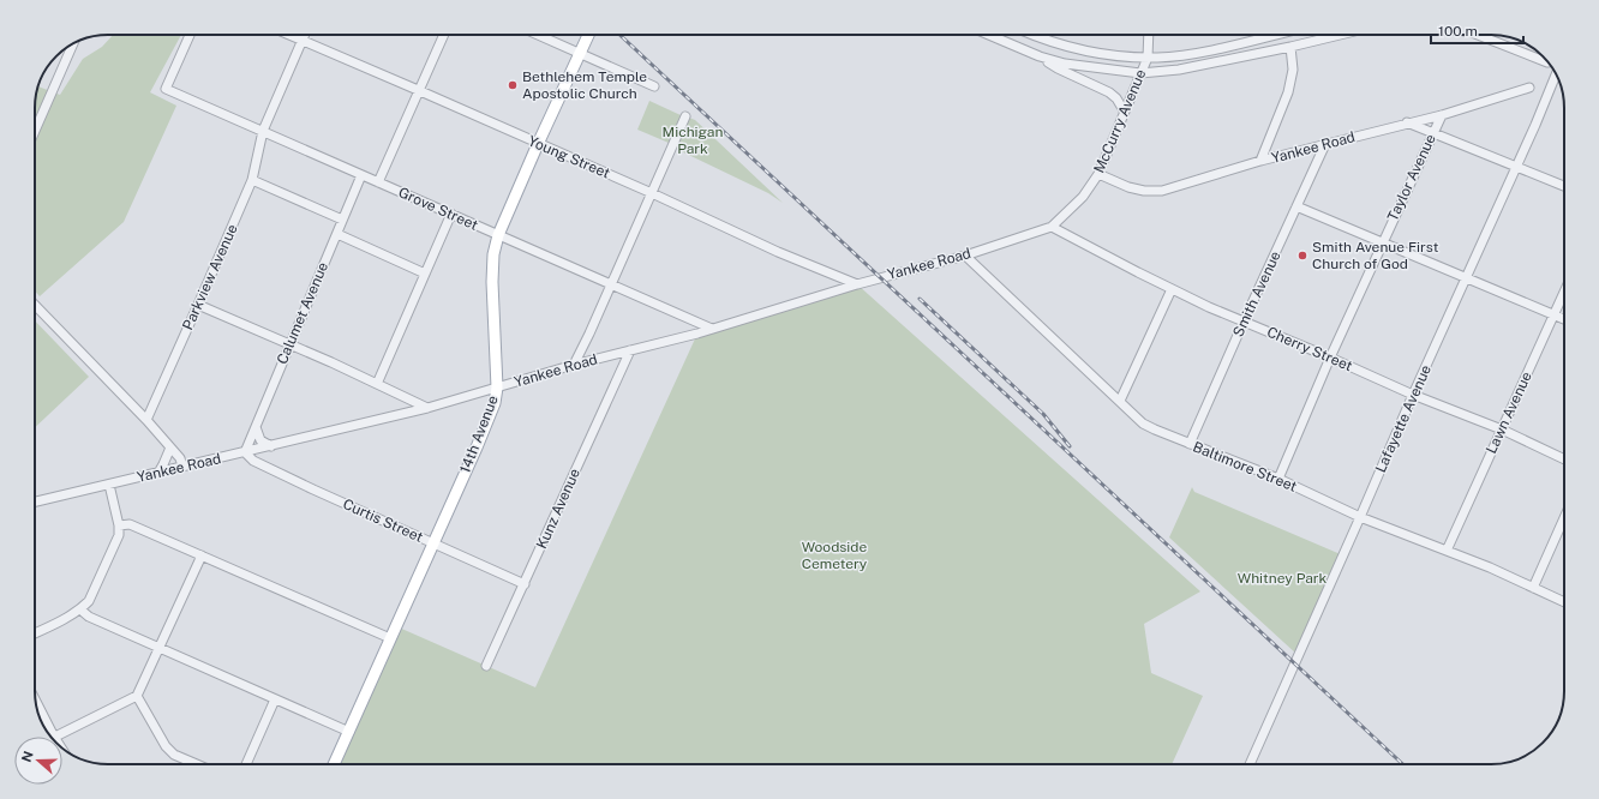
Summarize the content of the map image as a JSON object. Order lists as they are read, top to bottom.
{
  "streets": {
    "main road": ["14th Avenue"],
    "street": [
      "McCurry Avenue",
      "Yankee Road",
      "Young Street",
      "Taylor Avenue",
      "Grove Street",
      "Parkview Avenue",
      "Smith Avenue",
      "Calumet Avenue",
      "Cherry Street",
      "Lawn Avenue",
      "Lafayette Avenue",
      "Baltimore Street",
      "Kunz Avenue",
      "Curtis Street"
    ]
  },
  "crossings": [
    ["McCurry Avenue", "Yankee Road"],
    ["McCurry Avenue", "Cherry Street"],
    ["Yankee Road", "Young Street"],
    ["Yankee Road", "Taylor Avenue"],
    ["Yankee Road", "Grove Street"],
    ["Yankee Road", "Smith Avenue"],
    ["Yankee Road", "Calumet Avenue"],
    ["Yankee Road", "Cherry Street"],
    ["Yankee Road", "14th Avenue"],
    ["Yankee Road", "Baltimore Street"],
    ["Yankee Road", "Kunz Avenue"],
    ["Yankee Road", "Curtis Street"],
    ["Young Street", "Parkview Avenue"],
    ["Young Street", "14th Avenue"],
    ["Taylor Avenue", "Cherry Street"],
    ["Taylor Avenue", "Baltimore Street"],
    ["Grove Street", "Parkview Avenue"],
    ["Grove Street", "Calumet Avenue"],
    ["Grove Street", "14th Avenue"],
    ["Smith Avenue", "Cherry Street"],
    ["Smith Avenue", "Baltimore Street"],
    ["Calumet Avenue", "Curtis Street"],
    ["Cherry Street", "Lawn Avenue"],
    ["Cherry Street", "Lafayette Avenue"],
    ["Lawn Avenue", "Baltimore Street"],
    ["Lafayette Avenue", "Baltimore Street"],
    ["14th Avenue", "Curtis Street"],
    ["Kunz Avenue", "Curtis Street"]
  ],
  "parks": ["Michigan Park", "Woodside Cemetery", "Whitney Park"],
  "places": ["Bethlehem Temple Apostolic Church", "Smith Avenue First Church of God"],
  "scale_bar": "100 m",
  "north": "left"
}
